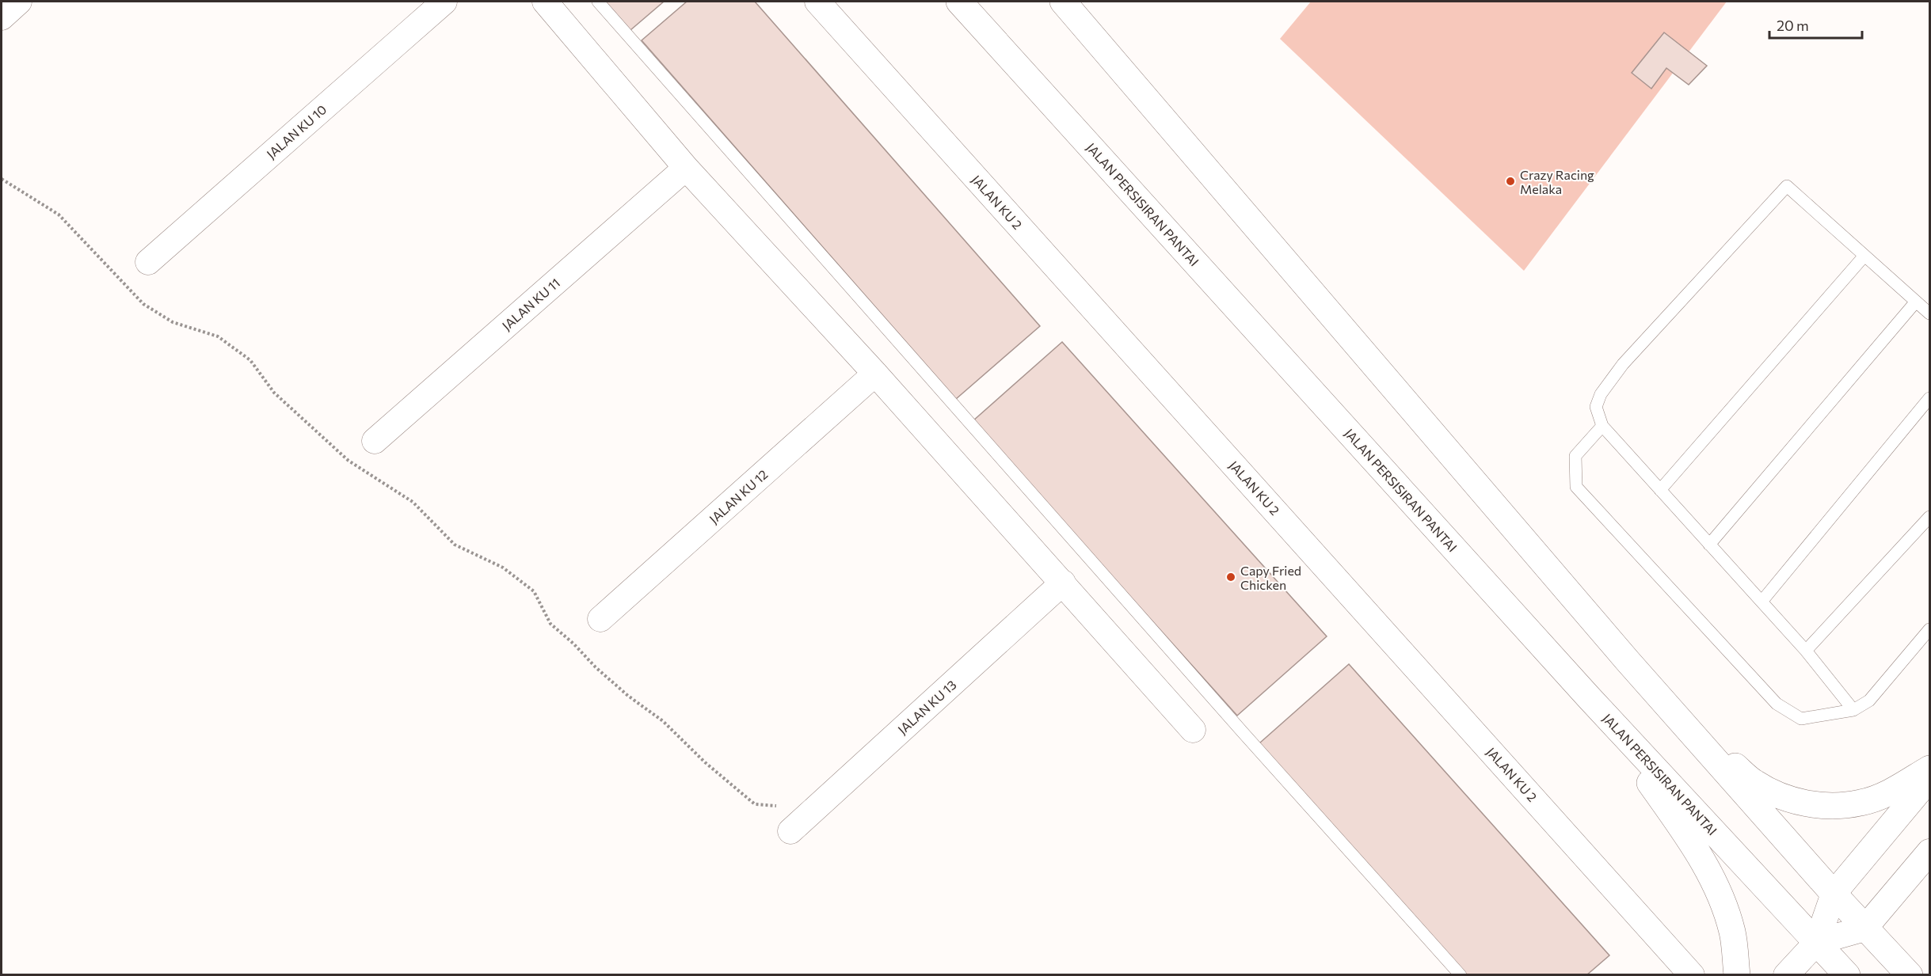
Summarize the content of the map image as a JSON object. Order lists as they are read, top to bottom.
{
  "streets": {
    "main road": ["JALAN PERSISIRAN PANTAI"],
    "street": [
      "JALAN KU 10",
      "JALAN KU 2",
      "JALAN KU 11",
      "JALAN KU 12",
      "JALAN KU 13"
    ]
  },
  "places": ["Crazy Racing Melaka", "Capy Fried Chicken"],
  "scale_bar": "20 m"
}
